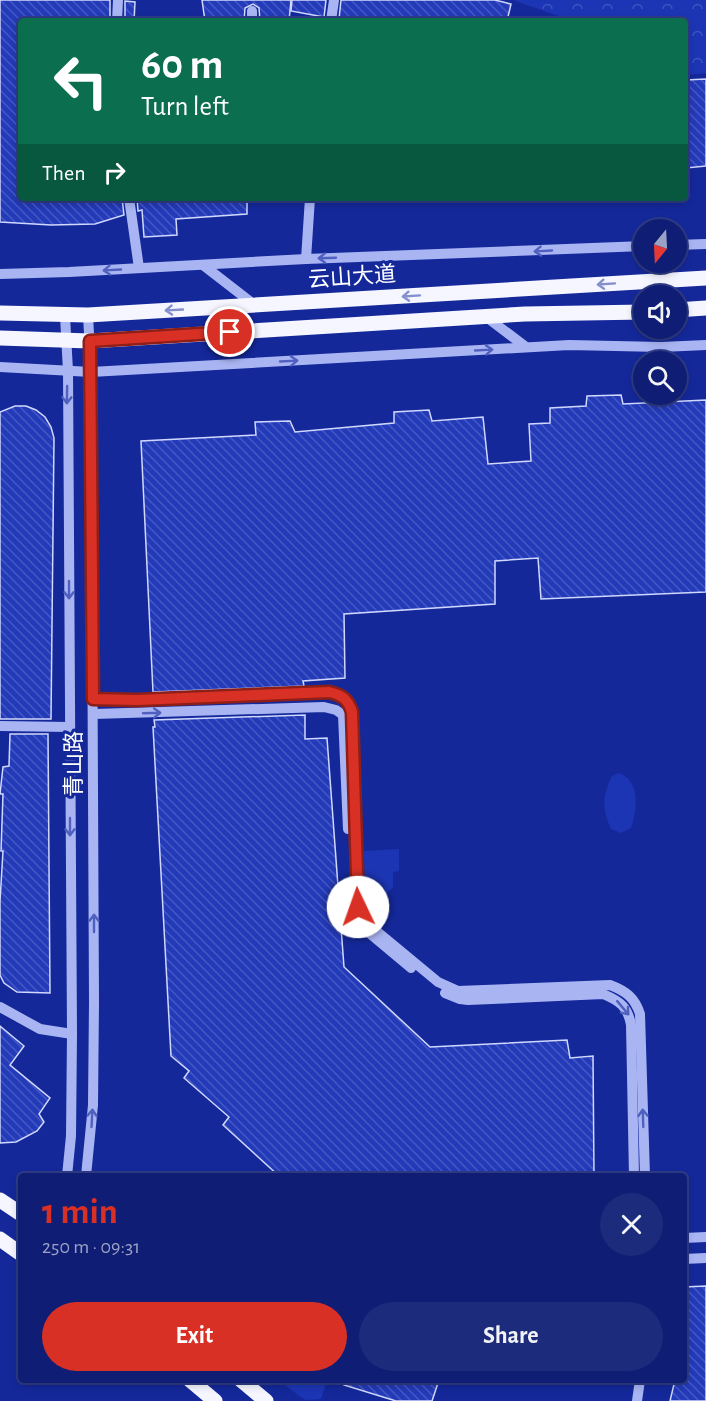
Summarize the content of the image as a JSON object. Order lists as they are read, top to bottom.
{
  "streets": {
    "main road": ["云山大道"],
    "street": ["青山路"]
  },
  "crossings": [
    ["云山大道", "青山路"]
  ],
  "north": "bottom",
  "page": {
    "turn": ["60 m", "Turn left"],
    "then": "Then",
    "heading": ["1 min", "250 m · 09:31"],
    "buttons": ["Exit", "Share"]
  }
}
